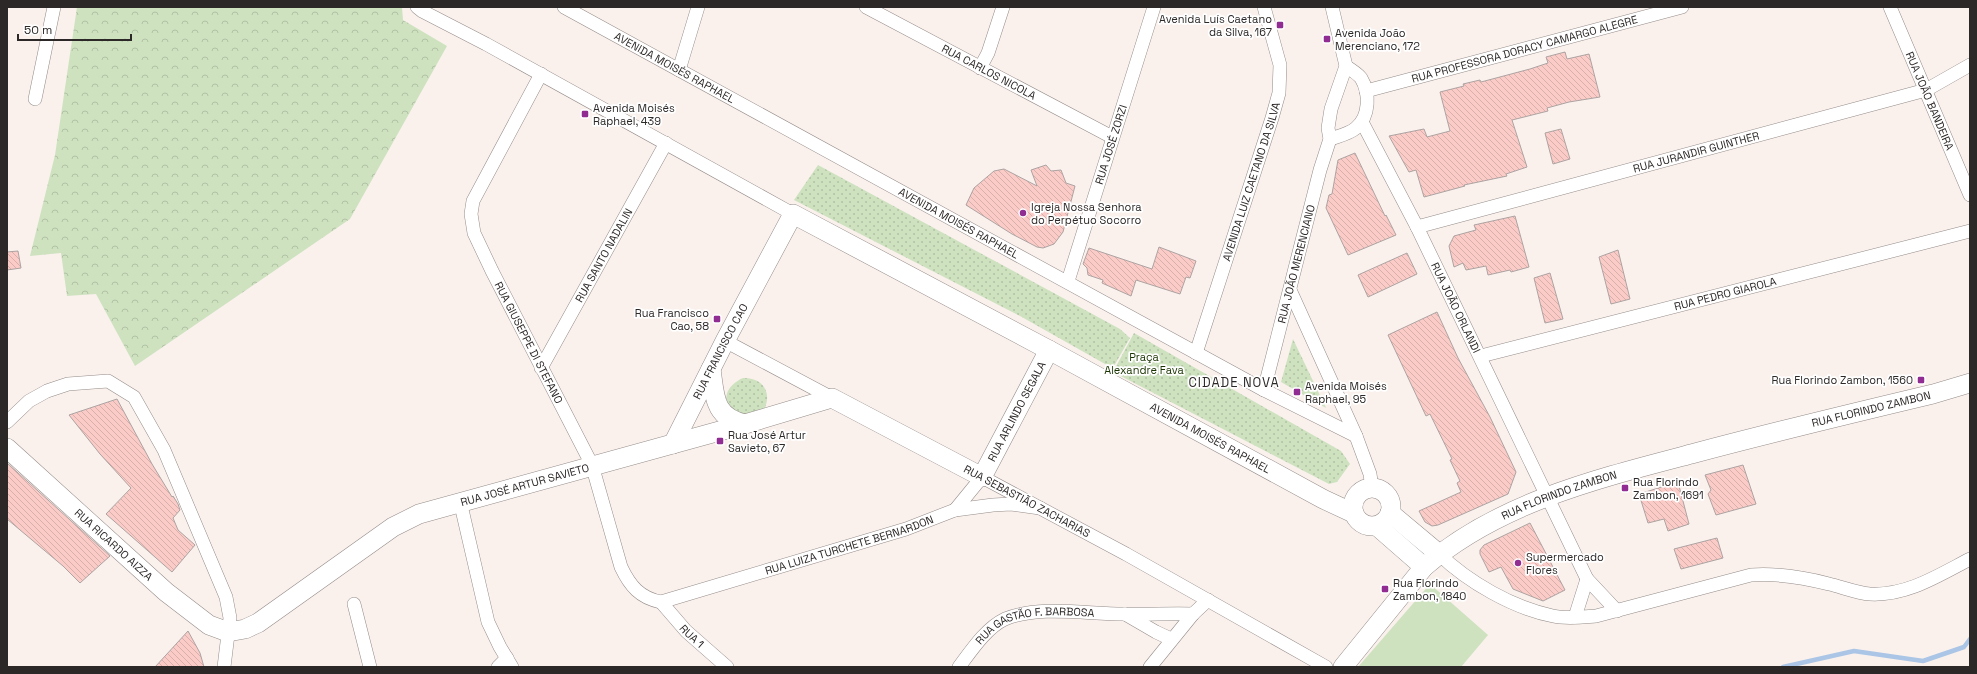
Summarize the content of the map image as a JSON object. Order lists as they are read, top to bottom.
{
  "streets": {
    "street": [
      "RUA PROFESSORA DORACY CAMARGO ALEGRE",
      "AVENIDA MOISÉS RAPHAEL",
      "RUA CARLOS NICOLA",
      "RUA JOÃO BANDEIRA",
      "RUA JOSÉ ZORZI",
      "RUA JURANDIR GUINTHER",
      "AVENIDA LUIZ CAETANO DA SILVA",
      "RUA SANTO NADALIN",
      "RUA JOÃO MERENCIANO",
      "RUA PEDRO GIAROLA",
      "RUA JOÃO ORLANDI",
      "RUA GIUSEPPE DI STEFANO",
      "RUA FRANCISCO CAO",
      "RUA FLORINDO ZAMBON",
      "RUA ARLINDO SEGALA",
      "RUA JOSÉ ARTUR SAVIETO",
      "RUA SEBASTIÃO ZACHARIAS",
      "RUA RICARDO AIZZA",
      "RUA LUIZA TURCHETE BERNARDON",
      "RUA GASTÃO F. BARBOSA",
      "RUA 1"
    ]
  },
  "crossings": [
    ["AVENIDA MOISÉS RAPHAEL", "RUA JOSÉ ZORZI"],
    ["AVENIDA MOISÉS RAPHAEL", "AVENIDA LUIZ CAETANO DA SILVA"],
    ["AVENIDA MOISÉS RAPHAEL", "RUA SANTO NADALIN"],
    ["AVENIDA MOISÉS RAPHAEL", "RUA JOÃO MERENCIANO"],
    ["AVENIDA MOISÉS RAPHAEL", "RUA GIUSEPPE DI STEFANO"],
    ["AVENIDA MOISÉS RAPHAEL", "RUA FRANCISCO CAO"],
    ["AVENIDA MOISÉS RAPHAEL", "RUA ARLINDO SEGALA"],
    ["RUA CARLOS NICOLA", "RUA JOSÉ ZORZI"],
    ["RUA JOÃO BANDEIRA", "RUA JURANDIR GUINTHER"],
    ["RUA JURANDIR GUINTHER", "RUA JOÃO ORLANDI"],
    ["RUA SANTO NADALIN", "RUA GIUSEPPE DI STEFANO"],
    ["RUA PEDRO GIAROLA", "RUA JOÃO ORLANDI"],
    ["RUA JOÃO ORLANDI", "RUA FLORINDO ZAMBON"],
    ["RUA GIUSEPPE DI STEFANO", "RUA JOSÉ ARTUR SAVIETO"],
    ["RUA GIUSEPPE DI STEFANO", "RUA LUIZA TURCHETE BERNARDON"],
    ["RUA GIUSEPPE DI STEFANO", "RUA 1"],
    ["RUA FRANCISCO CAO", "RUA JOSÉ ARTUR SAVIETO"],
    ["RUA FRANCISCO CAO", "RUA SEBASTIÃO ZACHARIAS"],
    ["RUA ARLINDO SEGALA", "RUA SEBASTIÃO ZACHARIAS"],
    ["RUA ARLINDO SEGALA", "RUA LUIZA TURCHETE BERNARDON"],
    ["RUA JOSÉ ARTUR SAVIETO", "RUA SEBASTIÃO ZACHARIAS"],
    ["RUA JOSÉ ARTUR SAVIETO", "RUA RICARDO AIZZA"],
    ["RUA SEBASTIÃO ZACHARIAS", "RUA LUIZA TURCHETE BERNARDON"],
    ["RUA LUIZA TURCHETE BERNARDON", "RUA 1"]
  ],
  "districts": ["CIDADE NOVA"],
  "parks": ["Praça Alexandre Fava"],
  "places": {
    "transit": [
      "Avenida Luís Caetano da Silva, 167",
      "Avenida João Merenciano, 172",
      "Avenida Moisés Raphael, 439",
      "Rua Francisco Cao, 58",
      "Rua Florindo Zambon, 1560",
      "Avenida Moisés Raphael, 95",
      "Rua José Artur Savieto, 67",
      "Rua Florindo Zambon, 1691",
      "Rua Florindo Zambon, 1840"
    ],
    "other": ["Igreja Nossa Senhora do Perpétuo Socorro", "Supermercado Flores"]
  },
  "scale_bar": "50 m"
}
